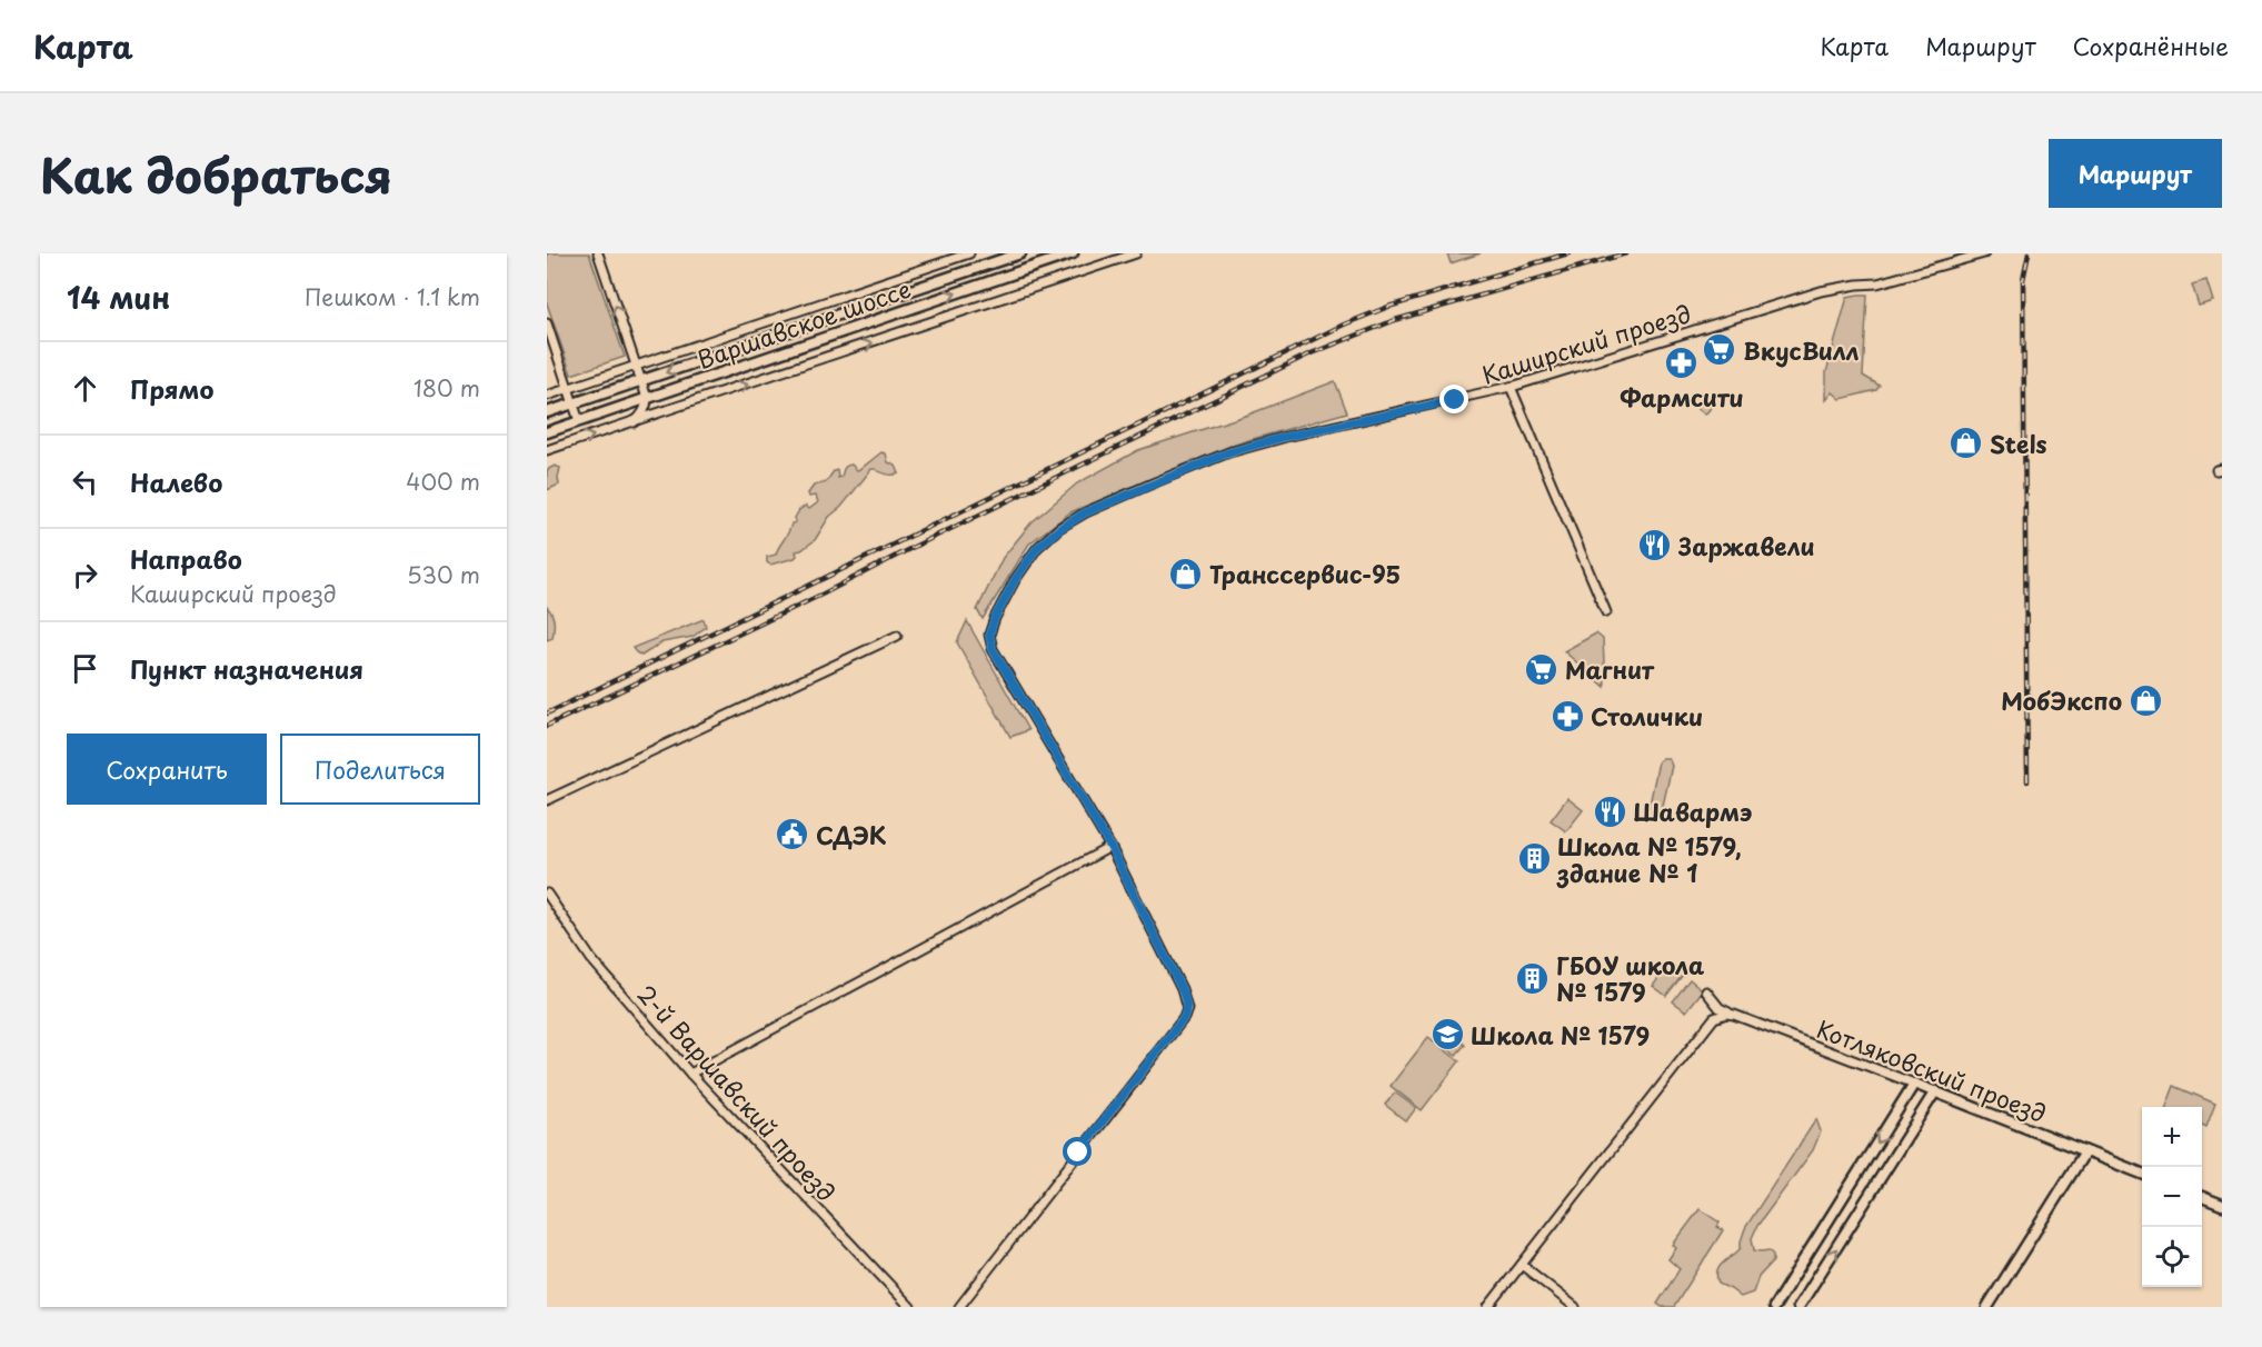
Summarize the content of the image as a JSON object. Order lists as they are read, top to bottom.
{
  "streets": {
    "main road": ["Варшавское шоссе", "Котляковский проезд"],
    "street": ["Каширский проезд", "2-й Варшавский проезд"]
  },
  "places": {
    "supermarket": ["ВкусВилл", "Магнит"],
    "pharmacy": ["Фармсити", "Столички"],
    "shop": ["Stels", "Транссервис-95", "МобЭкспо"],
    "restaurant": ["Заржавели", "Шавармэ"],
    "public building": ["СДЭК"],
    "building": ["Школа № 1579, здание № 1", "ГБОУ школа № 1579"],
    "school or university": ["Школа № 1579"]
  },
  "page": {
    "header": "Карта",
    "nav": ["Карта", "Маршрут", "Сохранённые"],
    "title": "Как добраться",
    "buttons": [
      "Маршрут",
      ["Сохранить", "Поделиться"]
    ],
    "heading": ["14 мин", "Пешком · 1.1 km"],
    "list": [
      ["Прямо", "180 m"],
      ["Налево", "400 m"],
      ["Направо", "Каширский проезд", "530 m"],
      "Пункт назначения"
    ],
    "map_buttons": ["+", "−"]
  }
}
